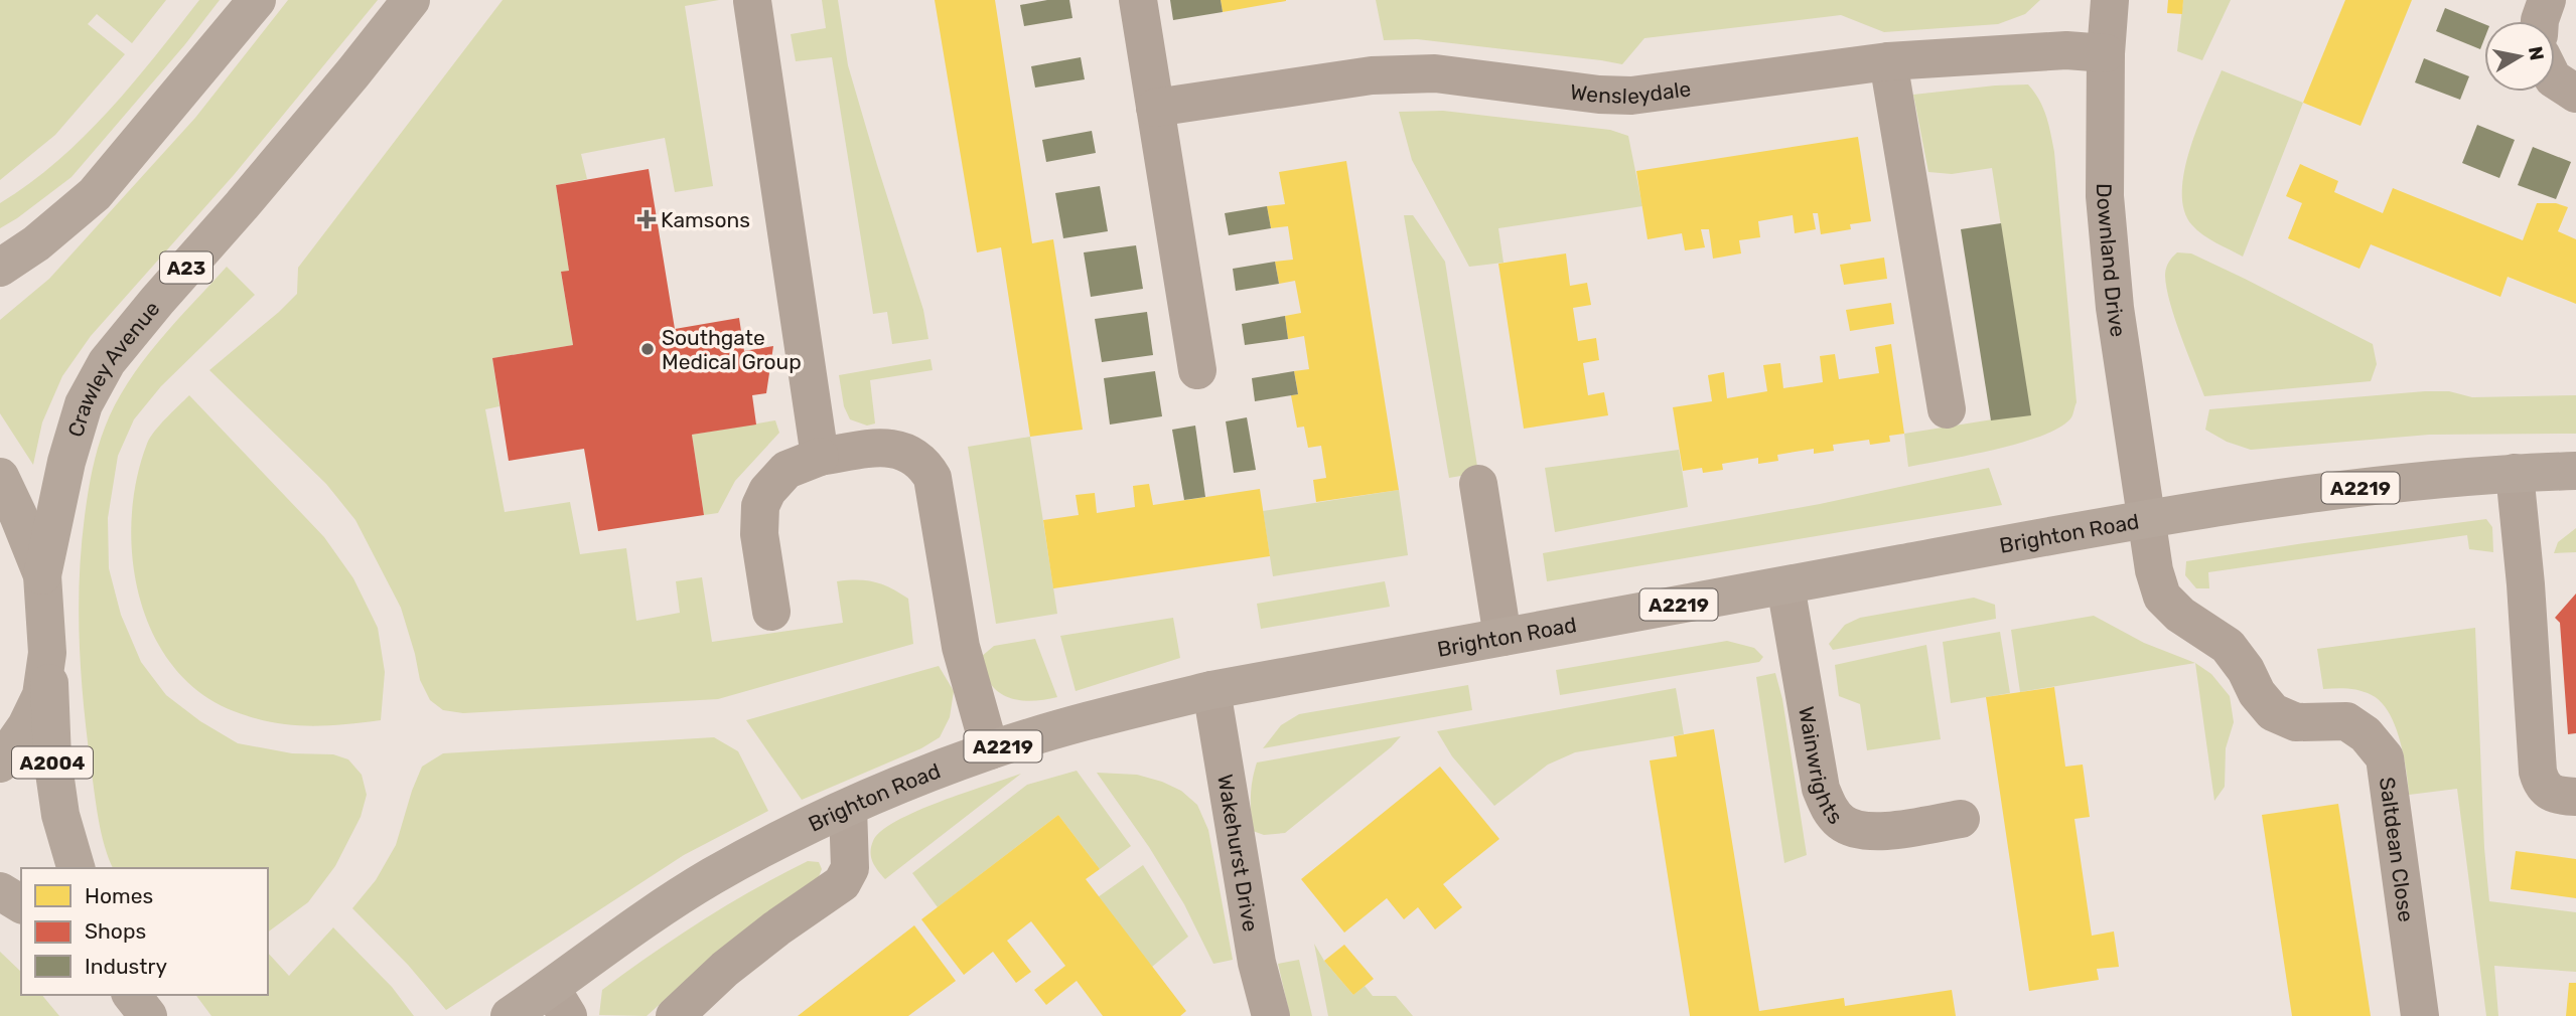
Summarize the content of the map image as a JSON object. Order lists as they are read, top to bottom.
{
  "streets": {
    "main road": [
      "A23",
      "Crawley Avenue",
      "A2219",
      "Brighton Road",
      "A2004"
    ],
    "street": [
      "Wensleydale",
      "Downland Drive",
      "Wainwrights",
      "Saltdean Close",
      "Wakehurst Drive"
    ]
  },
  "crossings": [
    ["Wensleydale", "Downland Drive"],
    ["Downland Drive", "Brighton Road"],
    ["Downland Drive", "Saltdean Close"],
    ["Brighton Road", "Wainwrights"],
    ["Brighton Road", "Saltdean Close"],
    ["Brighton Road", "Wakehurst Drive"]
  ],
  "places": {
    "health": ["Kamsons"],
    "other": ["Southgate Medical Group"]
  },
  "legend": ["Homes", "Shops", "Industry"],
  "north": "right"
}
